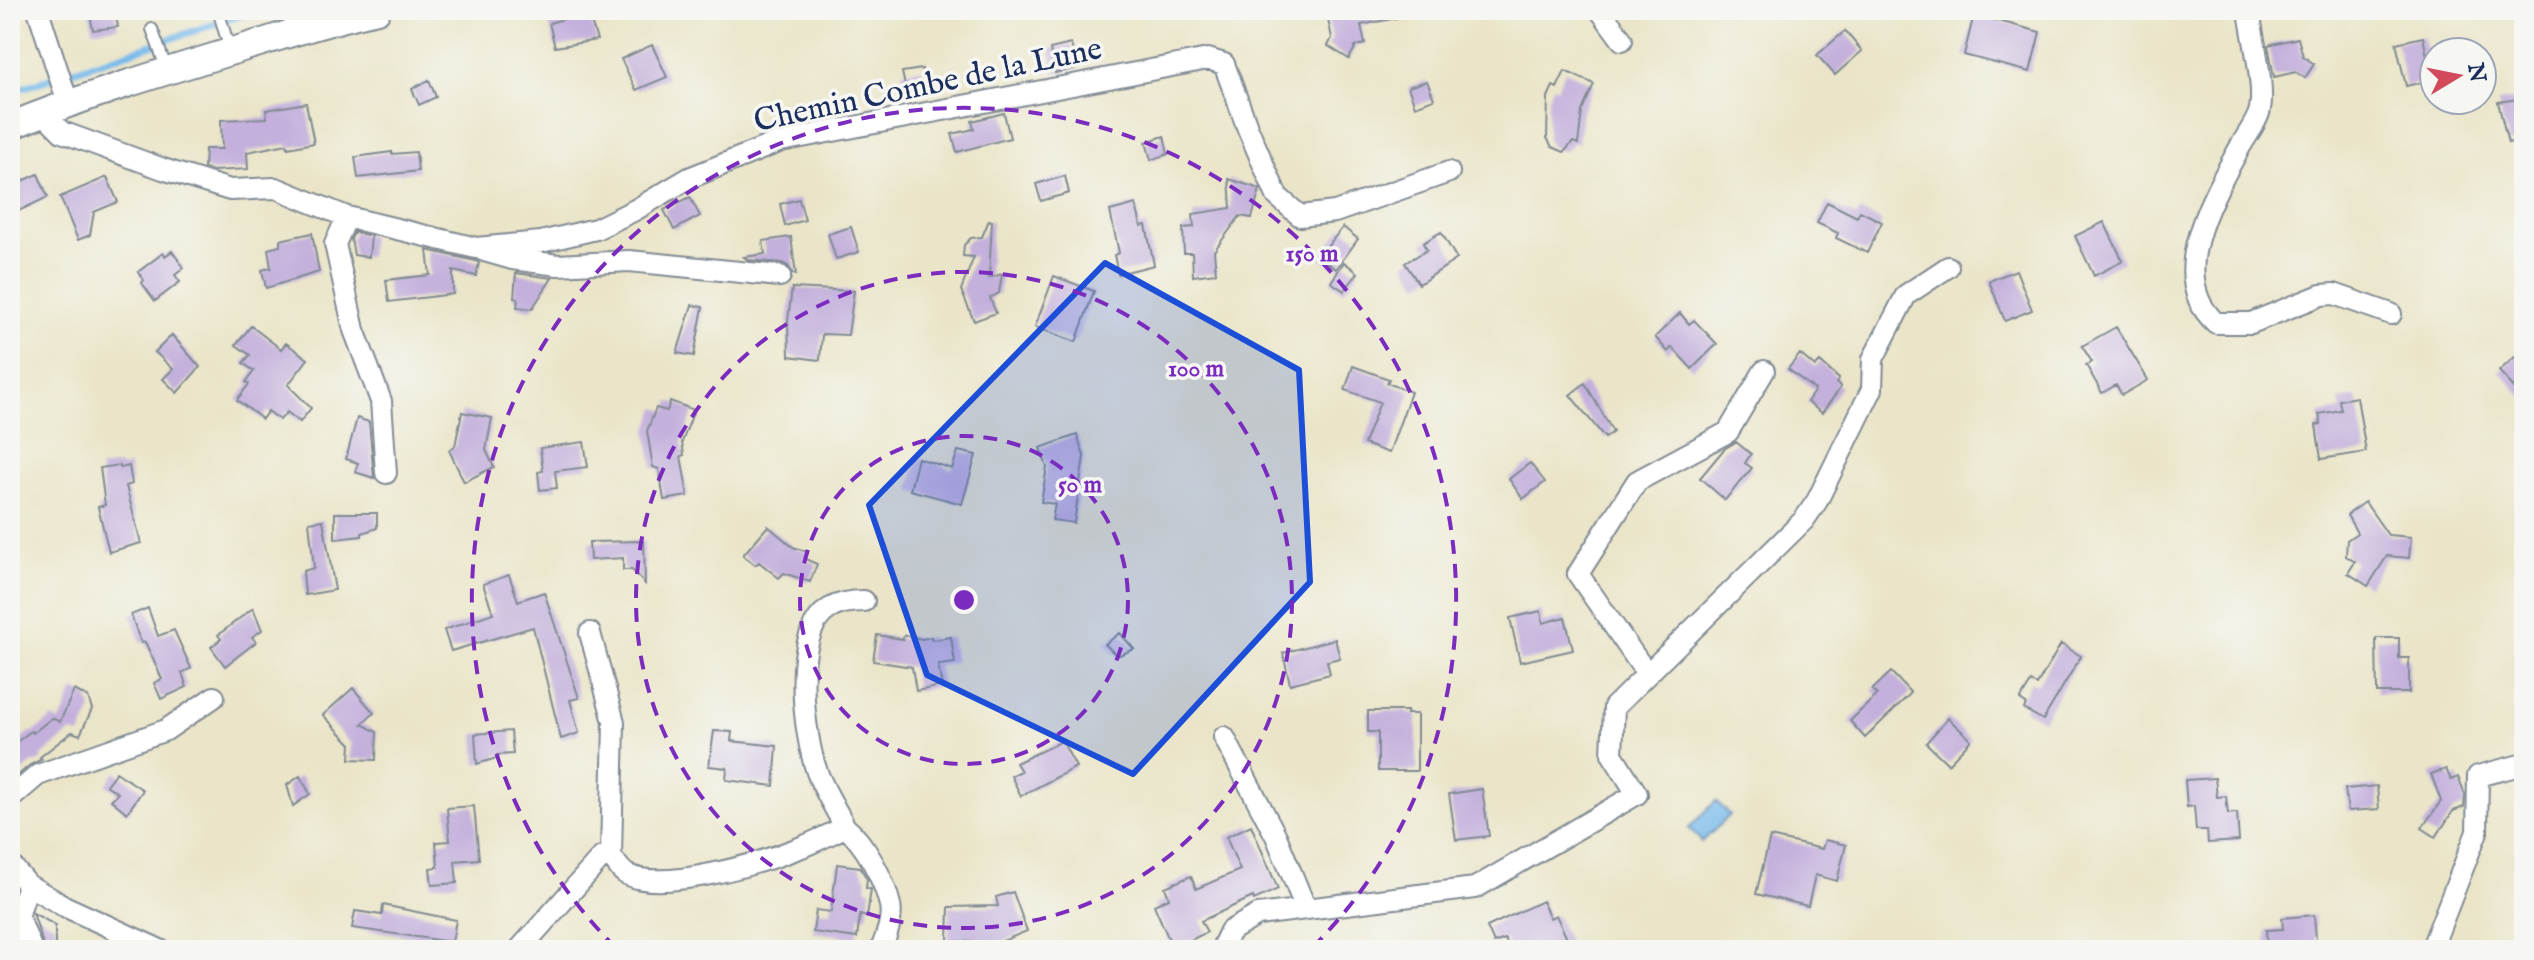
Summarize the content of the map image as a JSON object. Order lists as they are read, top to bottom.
{
  "streets": {
    "street": ["Chemin Combe de la Lune"]
  },
  "north": "right",
  "rings": ["150 m", "100 m", "50 m"]
}
